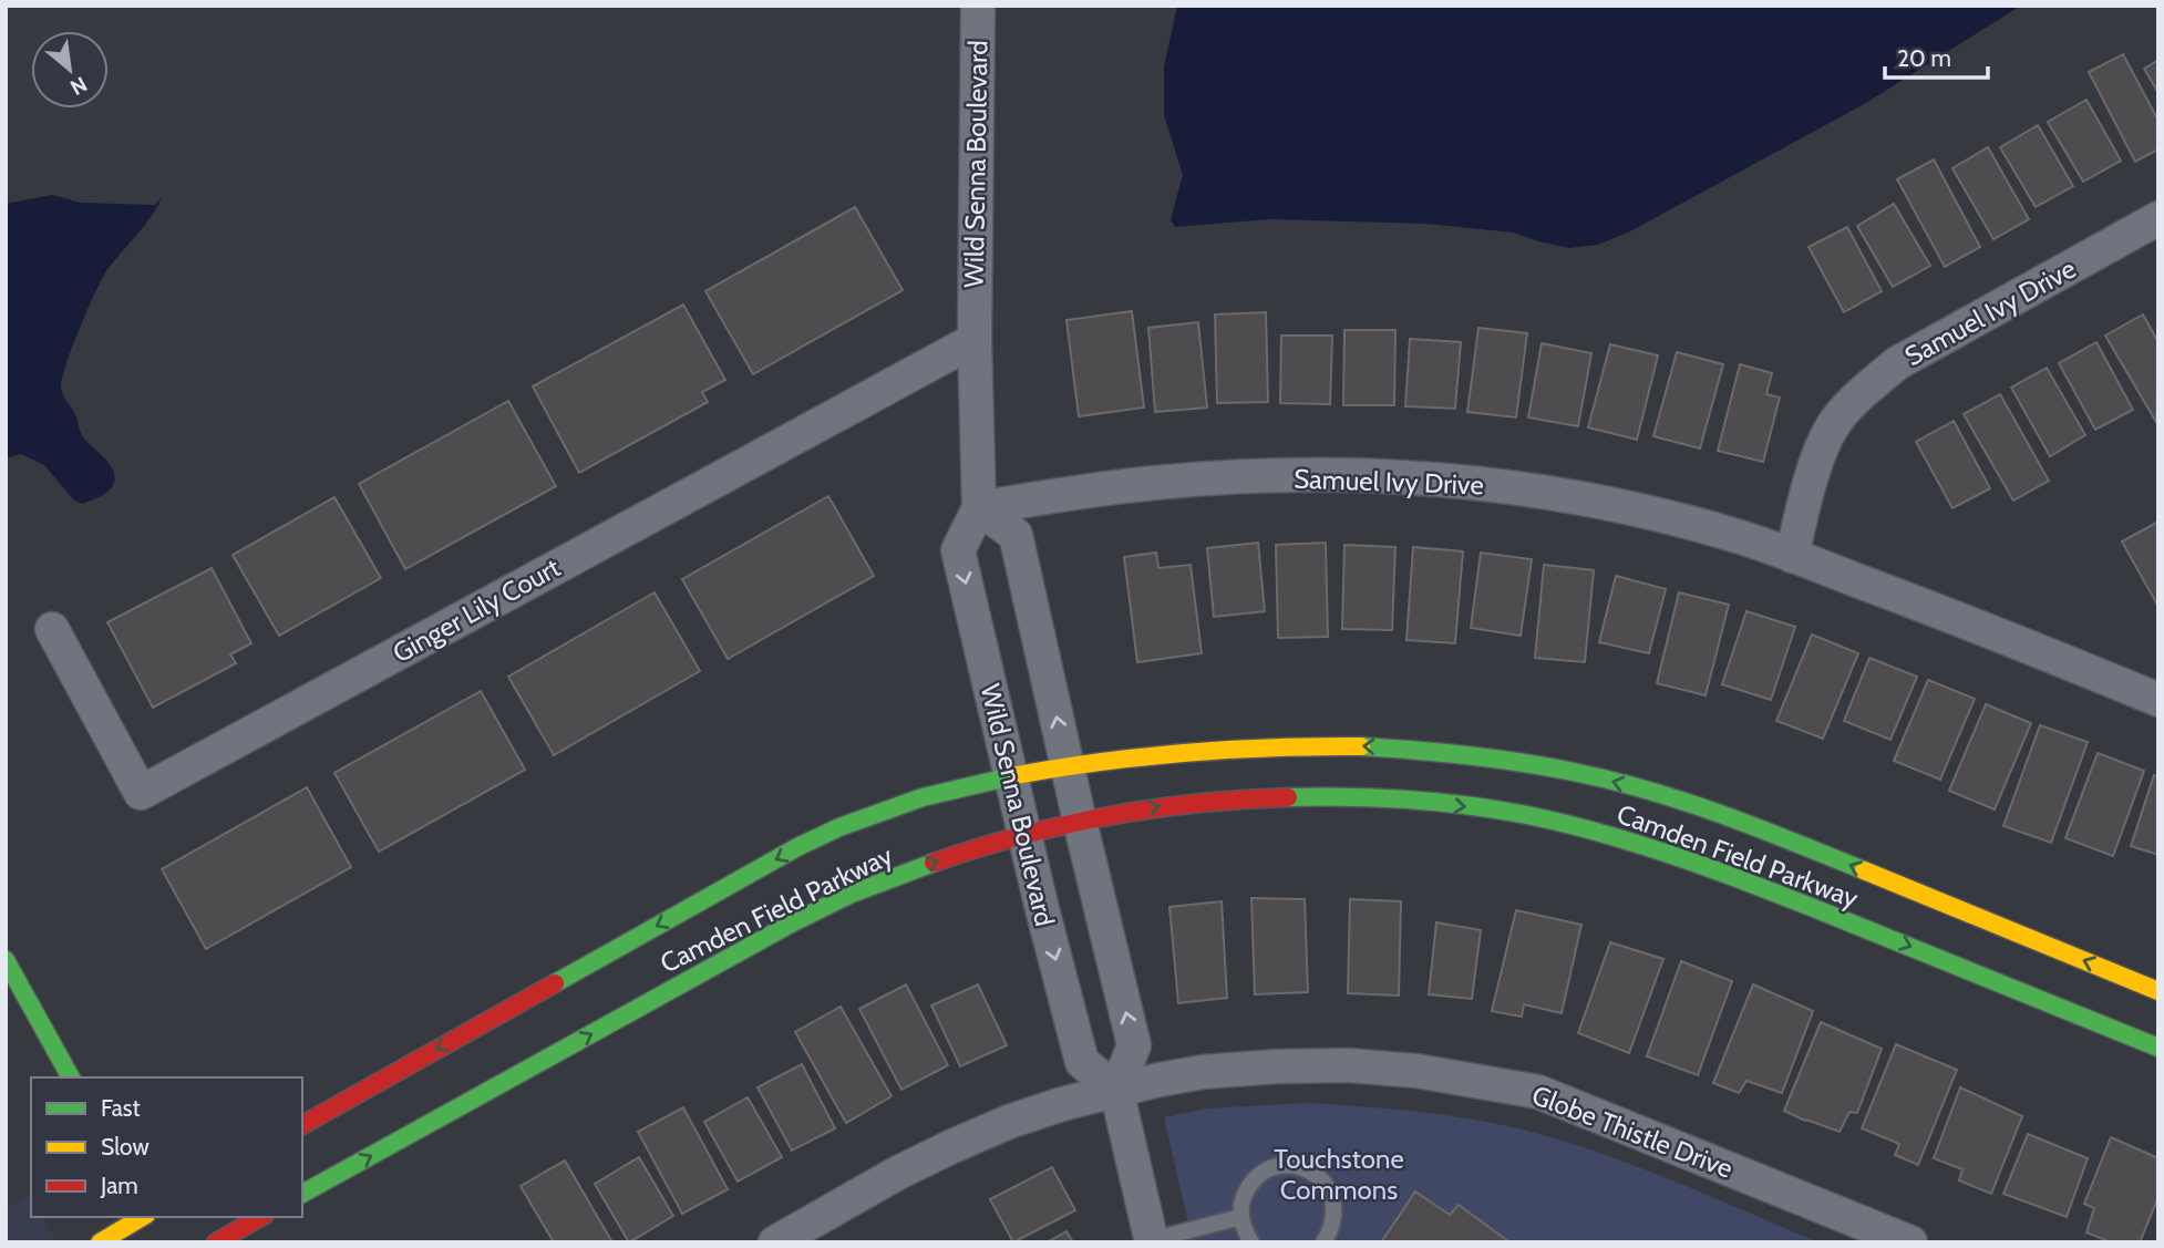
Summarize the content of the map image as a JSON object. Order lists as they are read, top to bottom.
{
  "streets": {
    "street": [
      "Wild Senna Boulevard",
      "Samuel Ivy Drive",
      "Ginger Lily Court",
      "Camden Field Parkway",
      "Globe Thistle Drive"
    ]
  },
  "crossings": [
    ["Wild Senna Boulevard", "Samuel Ivy Drive"],
    ["Wild Senna Boulevard", "Ginger Lily Court"],
    ["Wild Senna Boulevard", "Camden Field Parkway"],
    ["Wild Senna Boulevard", "Globe Thistle Drive"]
  ],
  "parks": ["Touchstone Commons"],
  "legend": ["Fast", "Slow", "Jam"],
  "scale_bar": "20 m",
  "north": "bottom right"
}
